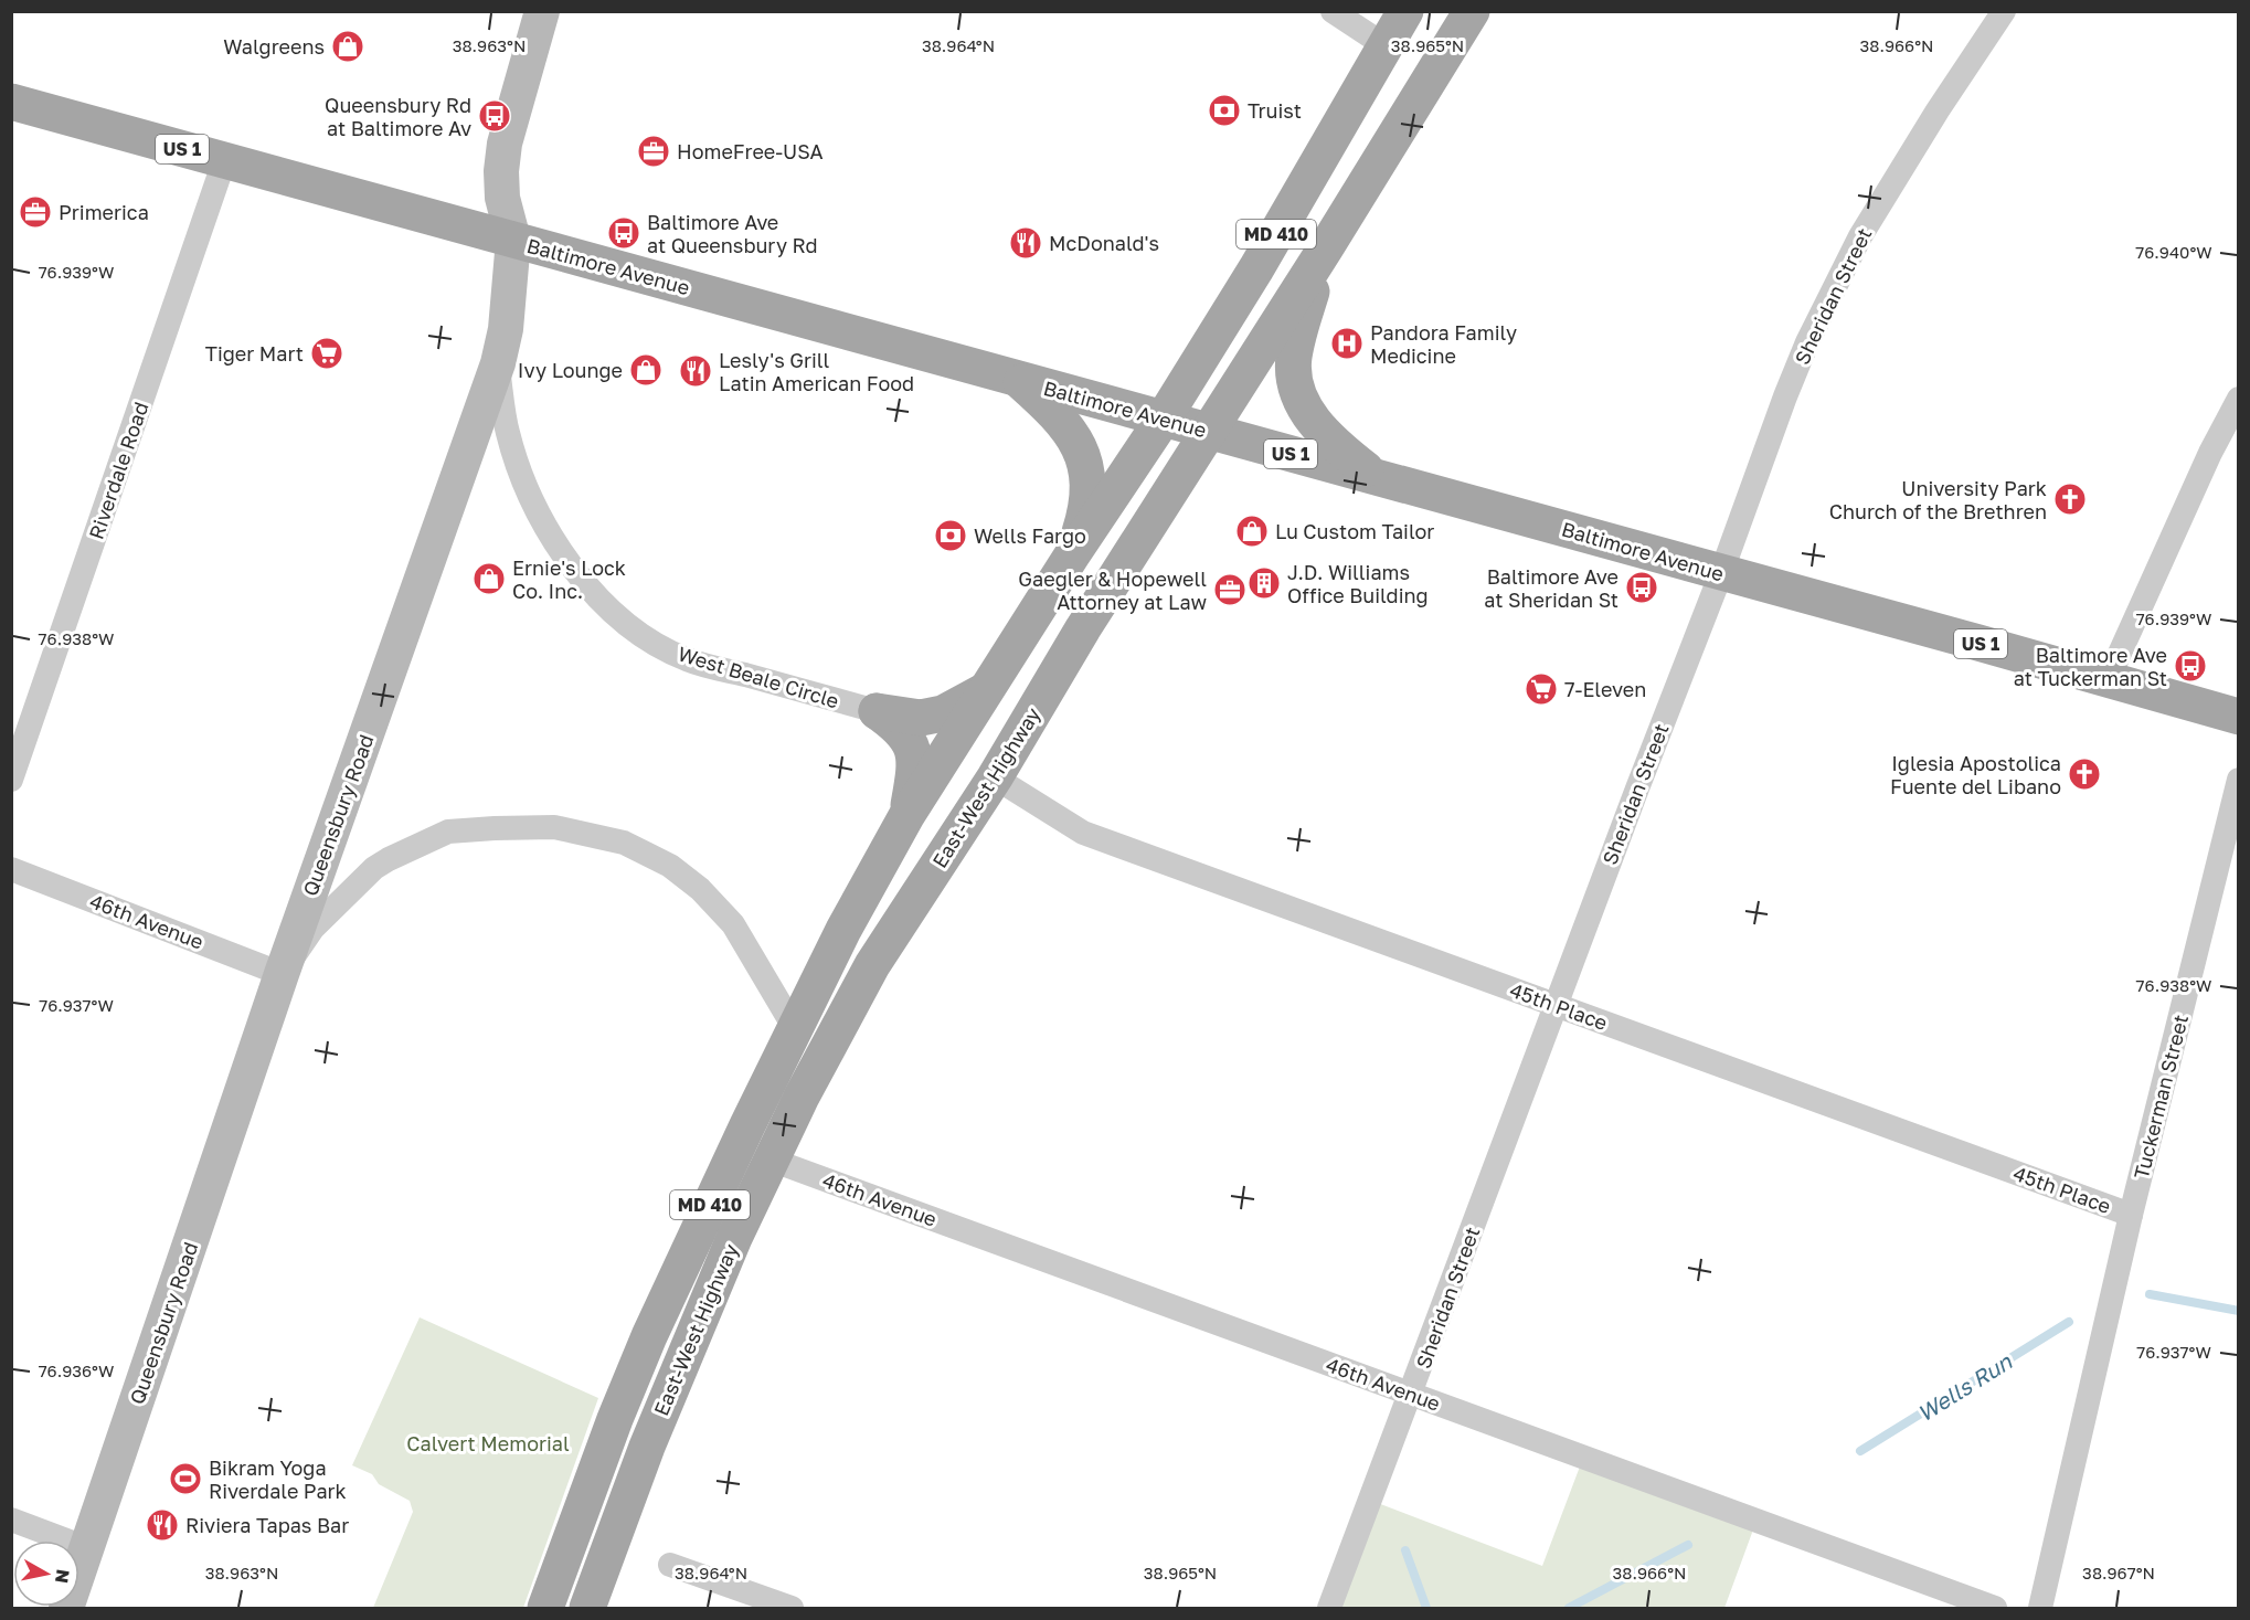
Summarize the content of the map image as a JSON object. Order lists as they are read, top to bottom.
{
  "streets": {
    "main road": [
      "US 1",
      "MD 410",
      "Baltimore Avenue",
      "East-West Highway"
    ],
    "street": [
      "Sheridan Street",
      "Riverdale Road",
      "West Beale Circle",
      "Queensbury Road",
      "46th Avenue",
      "45th Place",
      "Tuckerman Street"
    ]
  },
  "crossings": [
    ["Baltimore Avenue", "Sheridan Street"],
    ["Baltimore Avenue", "Riverdale Road"],
    ["Baltimore Avenue", "East-West Highway"],
    ["Baltimore Avenue", "Queensbury Road"],
    ["Sheridan Street", "46th Avenue"],
    ["Sheridan Street", "45th Place"],
    ["West Beale Circle", "Queensbury Road"],
    ["East-West Highway", "46th Avenue"],
    ["East-West Highway", "45th Place"],
    ["Queensbury Road", "46th Avenue"],
    ["45th Place", "Tuckerman Street"]
  ],
  "water": ["Wells Run"],
  "parks": ["Calvert Memorial"],
  "places": {
    "shop": [
      "Walgreens",
      "Ivy Lounge",
      "Lu Custom Tailor",
      "Ernie's Lock Co. Inc."
    ],
    "bank": ["Truist", "Wells Fargo"],
    "bus stop": [
      "Queensbury Rd at Baltimore Av",
      "Baltimore Ave at Queensbury Rd",
      "Baltimore Ave at Sheridan St",
      "Baltimore Ave at Tuckerman St"
    ],
    "office": ["HomeFree-USA", "Primerica", "Gaegler & Hopewell Attorney at Law"],
    "restaurant": ["McDonald's", "Lesly's Grill Latin American Food", "Riviera Tapas Bar"],
    "hospital": ["Pandora Family Medicine"],
    "supermarket": ["Tiger Mart", "7-Eleven"],
    "church": ["University Park Church of the Brethren", "Iglesia Apostolica Fuente del Libano"],
    "building": ["J.D. Williams Office Building"],
    "sports": ["Bikram Yoga Riverdale Park"]
  },
  "north": "right",
  "coordinates": [
    "38.963°N",
    "38.964°N",
    "38.965°N",
    "38.966°N",
    "76.940°W",
    "76.939°W",
    "76.938°W",
    "76.937°W",
    "76.936°W",
    "38.967°N"
  ]
}
